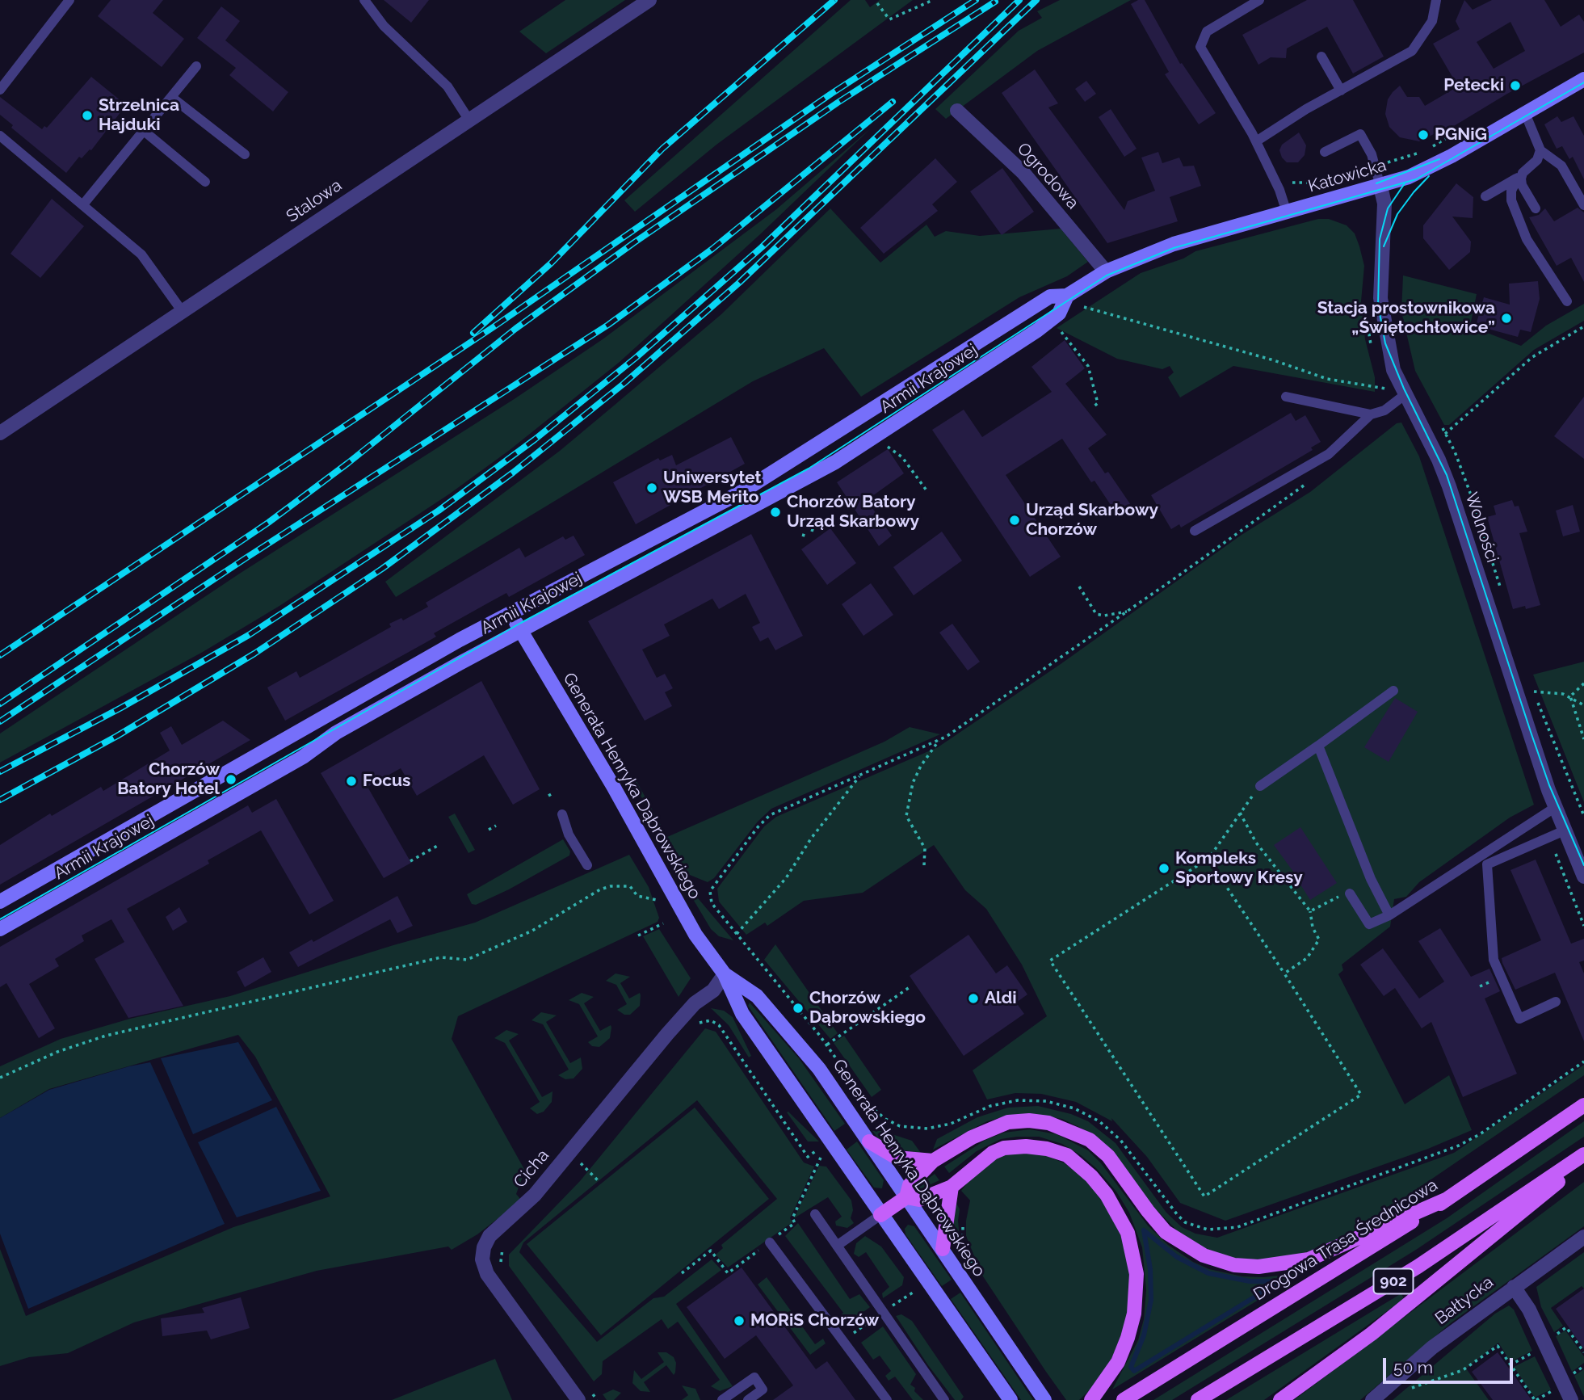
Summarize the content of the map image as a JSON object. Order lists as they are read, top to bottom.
{
  "streets": {
    "main road": ["Drogowa Trasa Średnicowa", "902"],
    "street": [
      "Ogrodowa",
      "Katowicka",
      "Stalowa",
      "Armii Krajowej",
      "Wolności",
      "Generała Henryka Dąbrowskiego",
      "Cicha",
      "Bałtycka"
    ]
  },
  "crossings": [
    ["Ogrodowa", "Katowicka"],
    ["Ogrodowa", "Armii Krajowej"],
    ["Katowicka", "Armii Krajowej"],
    ["Katowicka", "Wolności"],
    ["Armii Krajowej", "Generała Henryka Dąbrowskiego"],
    ["Generała Henryka Dąbrowskiego", "Cicha"]
  ],
  "places": [
    "Petecki",
    "Strzelnica Hajduki",
    "PGNiG",
    "Stacja prostownikowa „Świętochłowice”",
    "Uniwersytet WSB Merito",
    "Chorzów Batory Urząd Skarbowy",
    "Urząd Skarbowy Chorzów",
    "Chorzów Batory Hotel",
    "Focus",
    "Kompleks Sportowy Kresy",
    "Aldi",
    "Chorzów Dąbrowskiego",
    "MORiS Chorzów"
  ],
  "scale_bar": "50 m"
}
